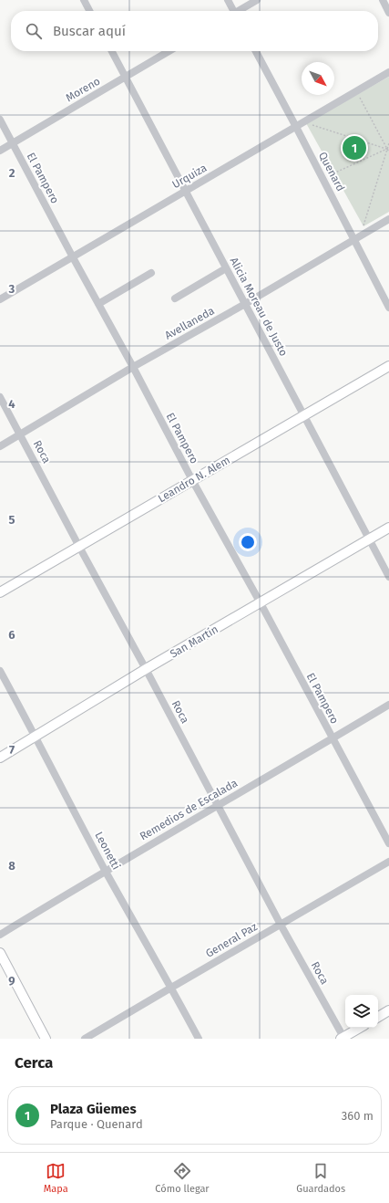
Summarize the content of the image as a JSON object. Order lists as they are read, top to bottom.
{
  "streets": {
    "main road": ["Leandro N. Alem", "San Martín"],
    "street": [
      "Moreno",
      "Quenard",
      "Urquiza",
      "El Pampero",
      "Alicia Moreau de Justo",
      "Avellaneda",
      "Roca",
      "Remedios de Escalada",
      "Leonetti",
      "General Paz"
    ]
  },
  "crossings": [
    ["Moreno", "El Pampero"],
    ["Moreno", "Alicia Moreau de Justo"],
    ["Quenard", "Urquiza"],
    ["Quenard", "Avellaneda"],
    ["Urquiza", "El Pampero"],
    ["Urquiza", "Alicia Moreau de Justo"],
    ["El Pampero", "Avellaneda"],
    ["El Pampero", "Leandro N. Alem"],
    ["El Pampero", "San Martín"],
    ["El Pampero", "Remedios de Escalada"],
    ["Alicia Moreau de Justo", "Avellaneda"],
    ["Alicia Moreau de Justo", "Leandro N. Alem"],
    ["Alicia Moreau de Justo", "San Martín"],
    ["Avellaneda", "Roca"],
    ["Roca", "Leandro N. Alem"],
    ["Roca", "San Martín"],
    ["Roca", "Remedios de Escalada"],
    ["Roca", "General Paz"],
    ["San Martín", "Leonetti"],
    ["Remedios de Escalada", "Leonetti"],
    ["Leonetti", "General Paz"]
  ],
  "north": "bottom right",
  "page": {
    "search": "Buscar aquí",
    "pins": "1",
    "heading": "Cerca",
    "list": [
      {
        "mark": "1",
        "name": "Plaza Güemes",
        "note": "Parque · Quenard",
        "value": "360 m"
      }
    ],
    "nav": ["Mapa", "Cómo llegar", "Guardados"]
  },
  "grid": {
    "rows": [
      "2",
      "3",
      "4",
      "5",
      "6",
      "7",
      "8",
      "9"
    ]
  }
}
